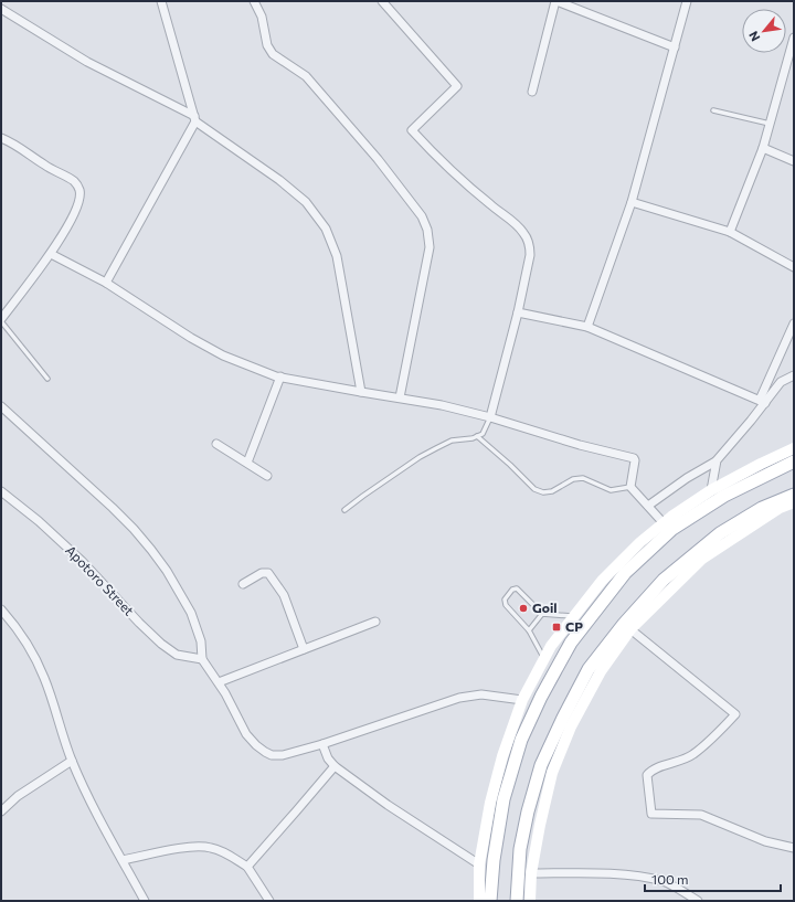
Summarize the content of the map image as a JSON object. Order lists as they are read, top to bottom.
{
  "streets": {
    "street": ["Apotoro Street"]
  },
  "places": {
    "other": ["Goil"],
    "transit": ["CP"]
  },
  "scale_bar": "100 m",
  "north": "bottom left"
}
